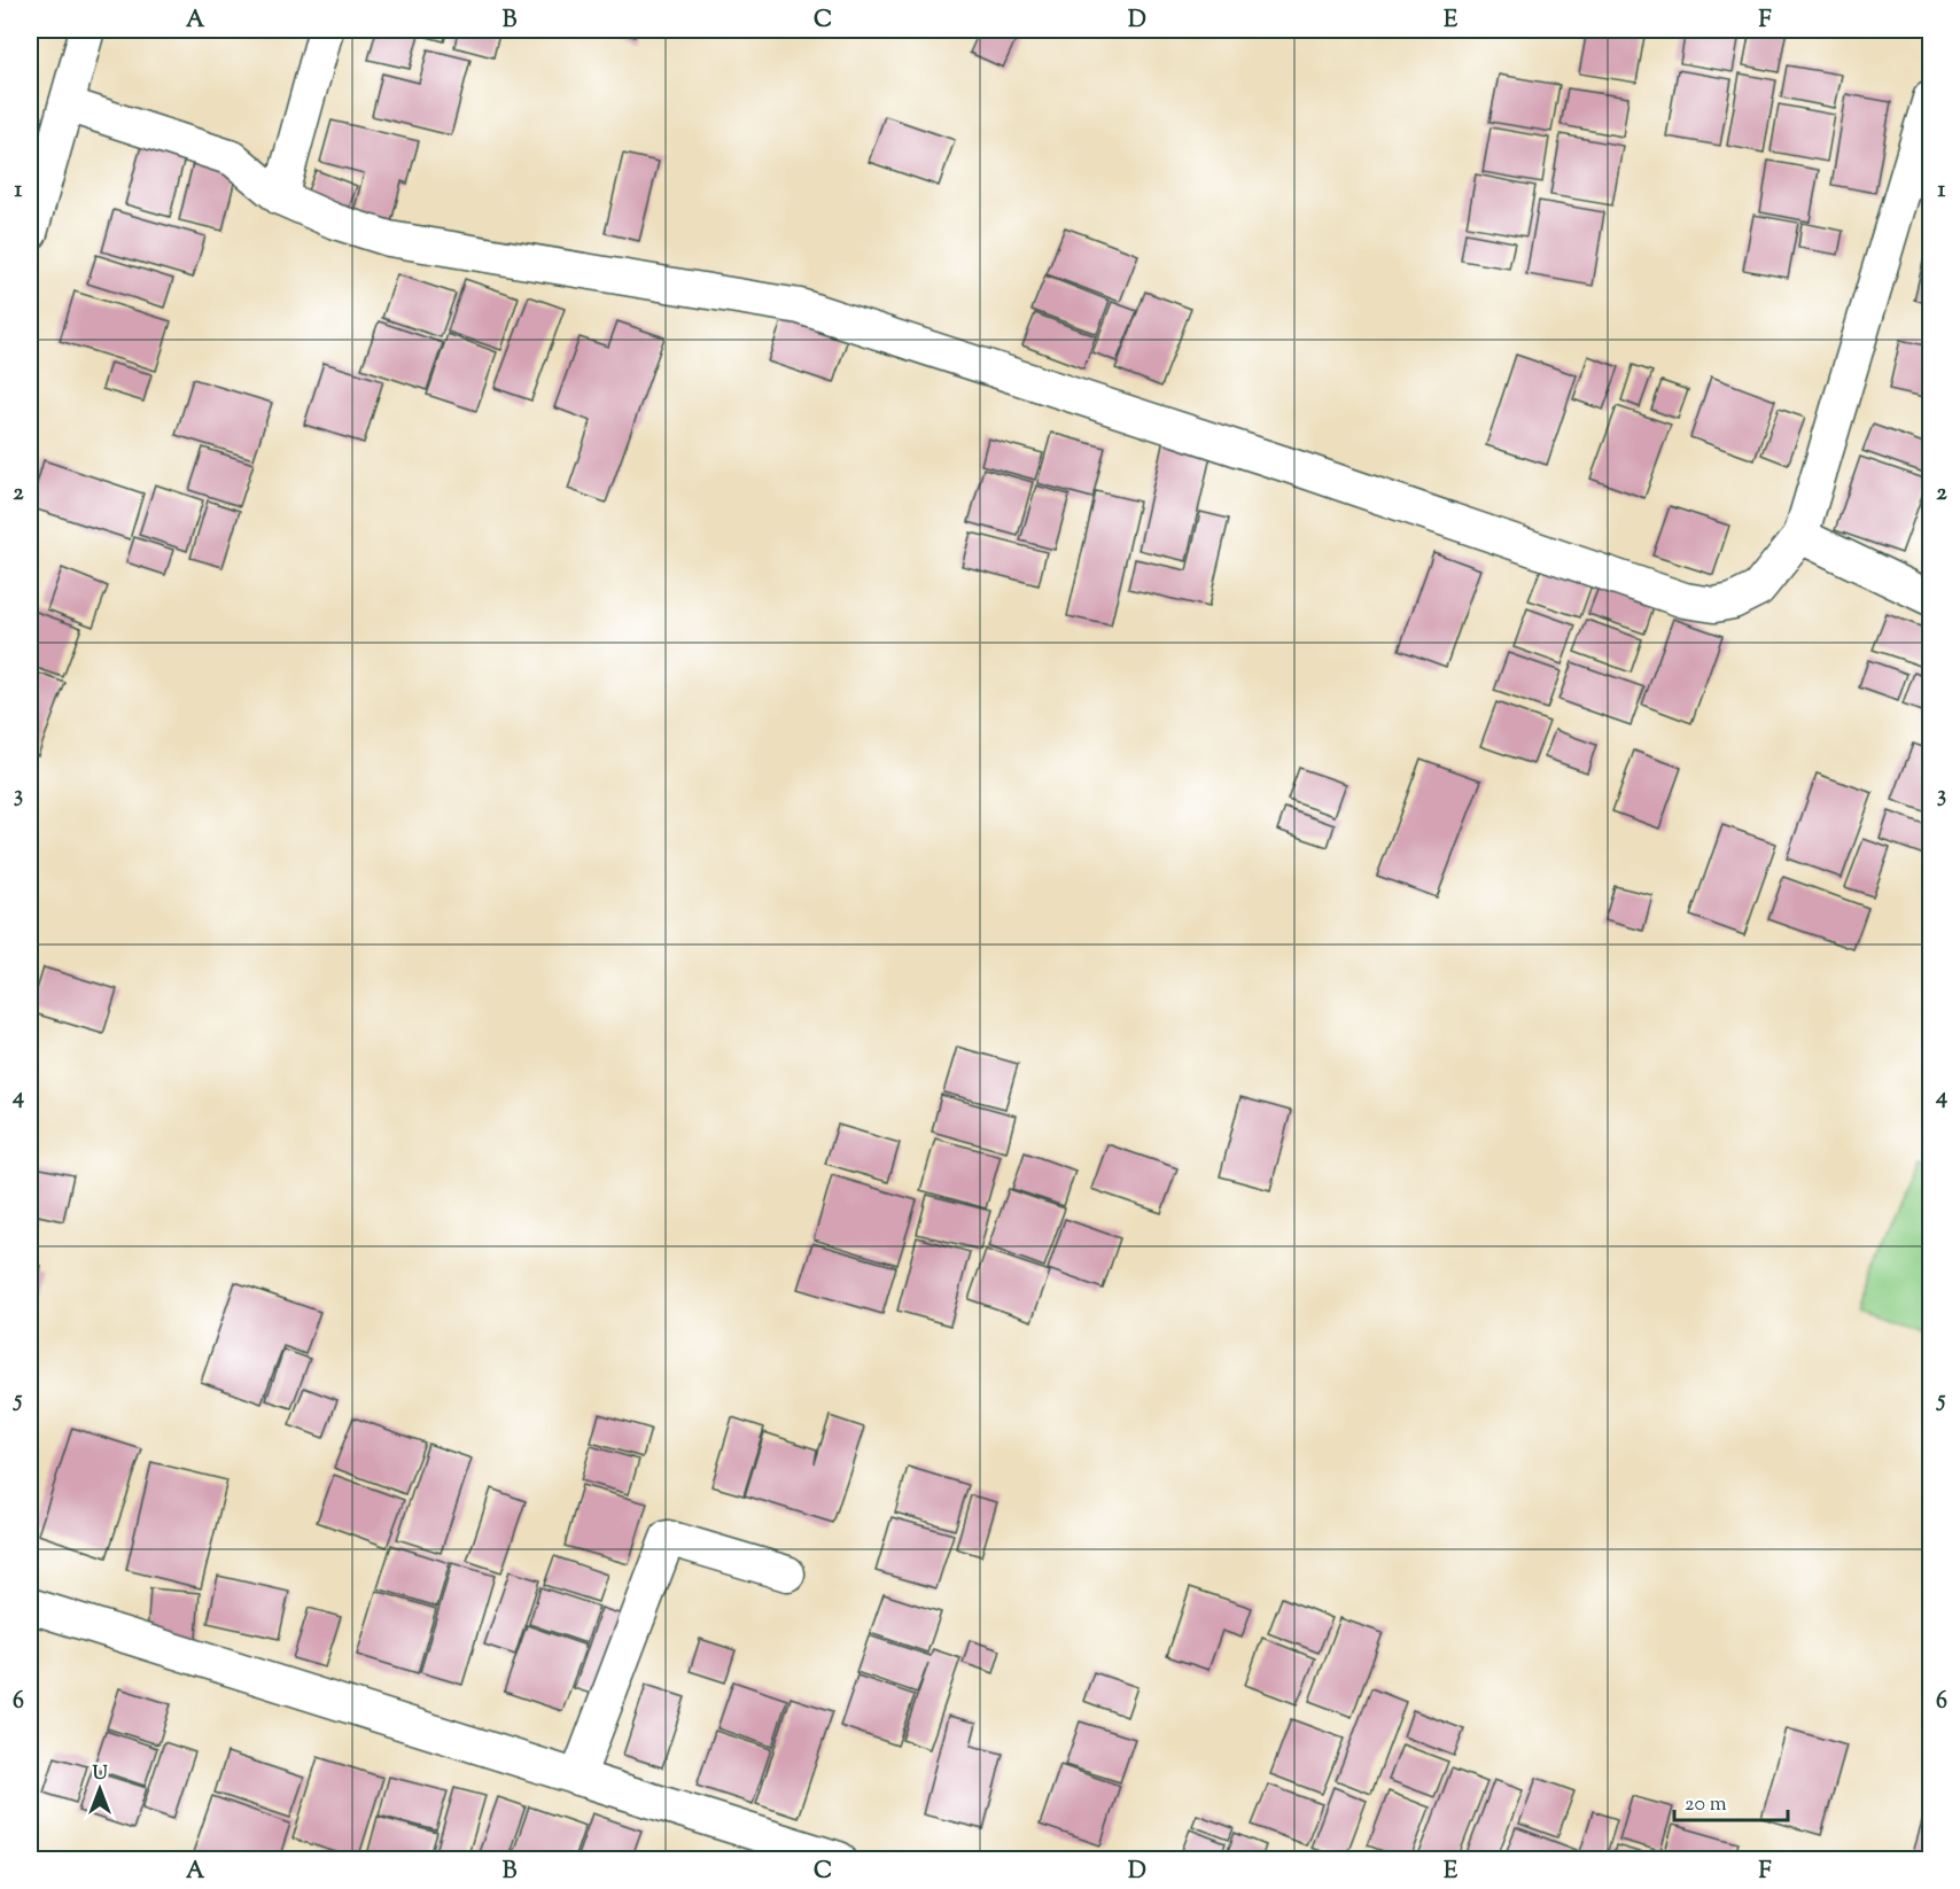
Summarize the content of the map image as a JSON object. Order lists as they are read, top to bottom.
{
  "scale_bar": "20 m",
  "north": "top",
  "grid": {
    "columns": [
      "A",
      "B",
      "C",
      "D",
      "E",
      "F"
    ],
    "rows": [
      "1",
      "2",
      "3",
      "4",
      "5",
      "6"
    ]
  }
}
